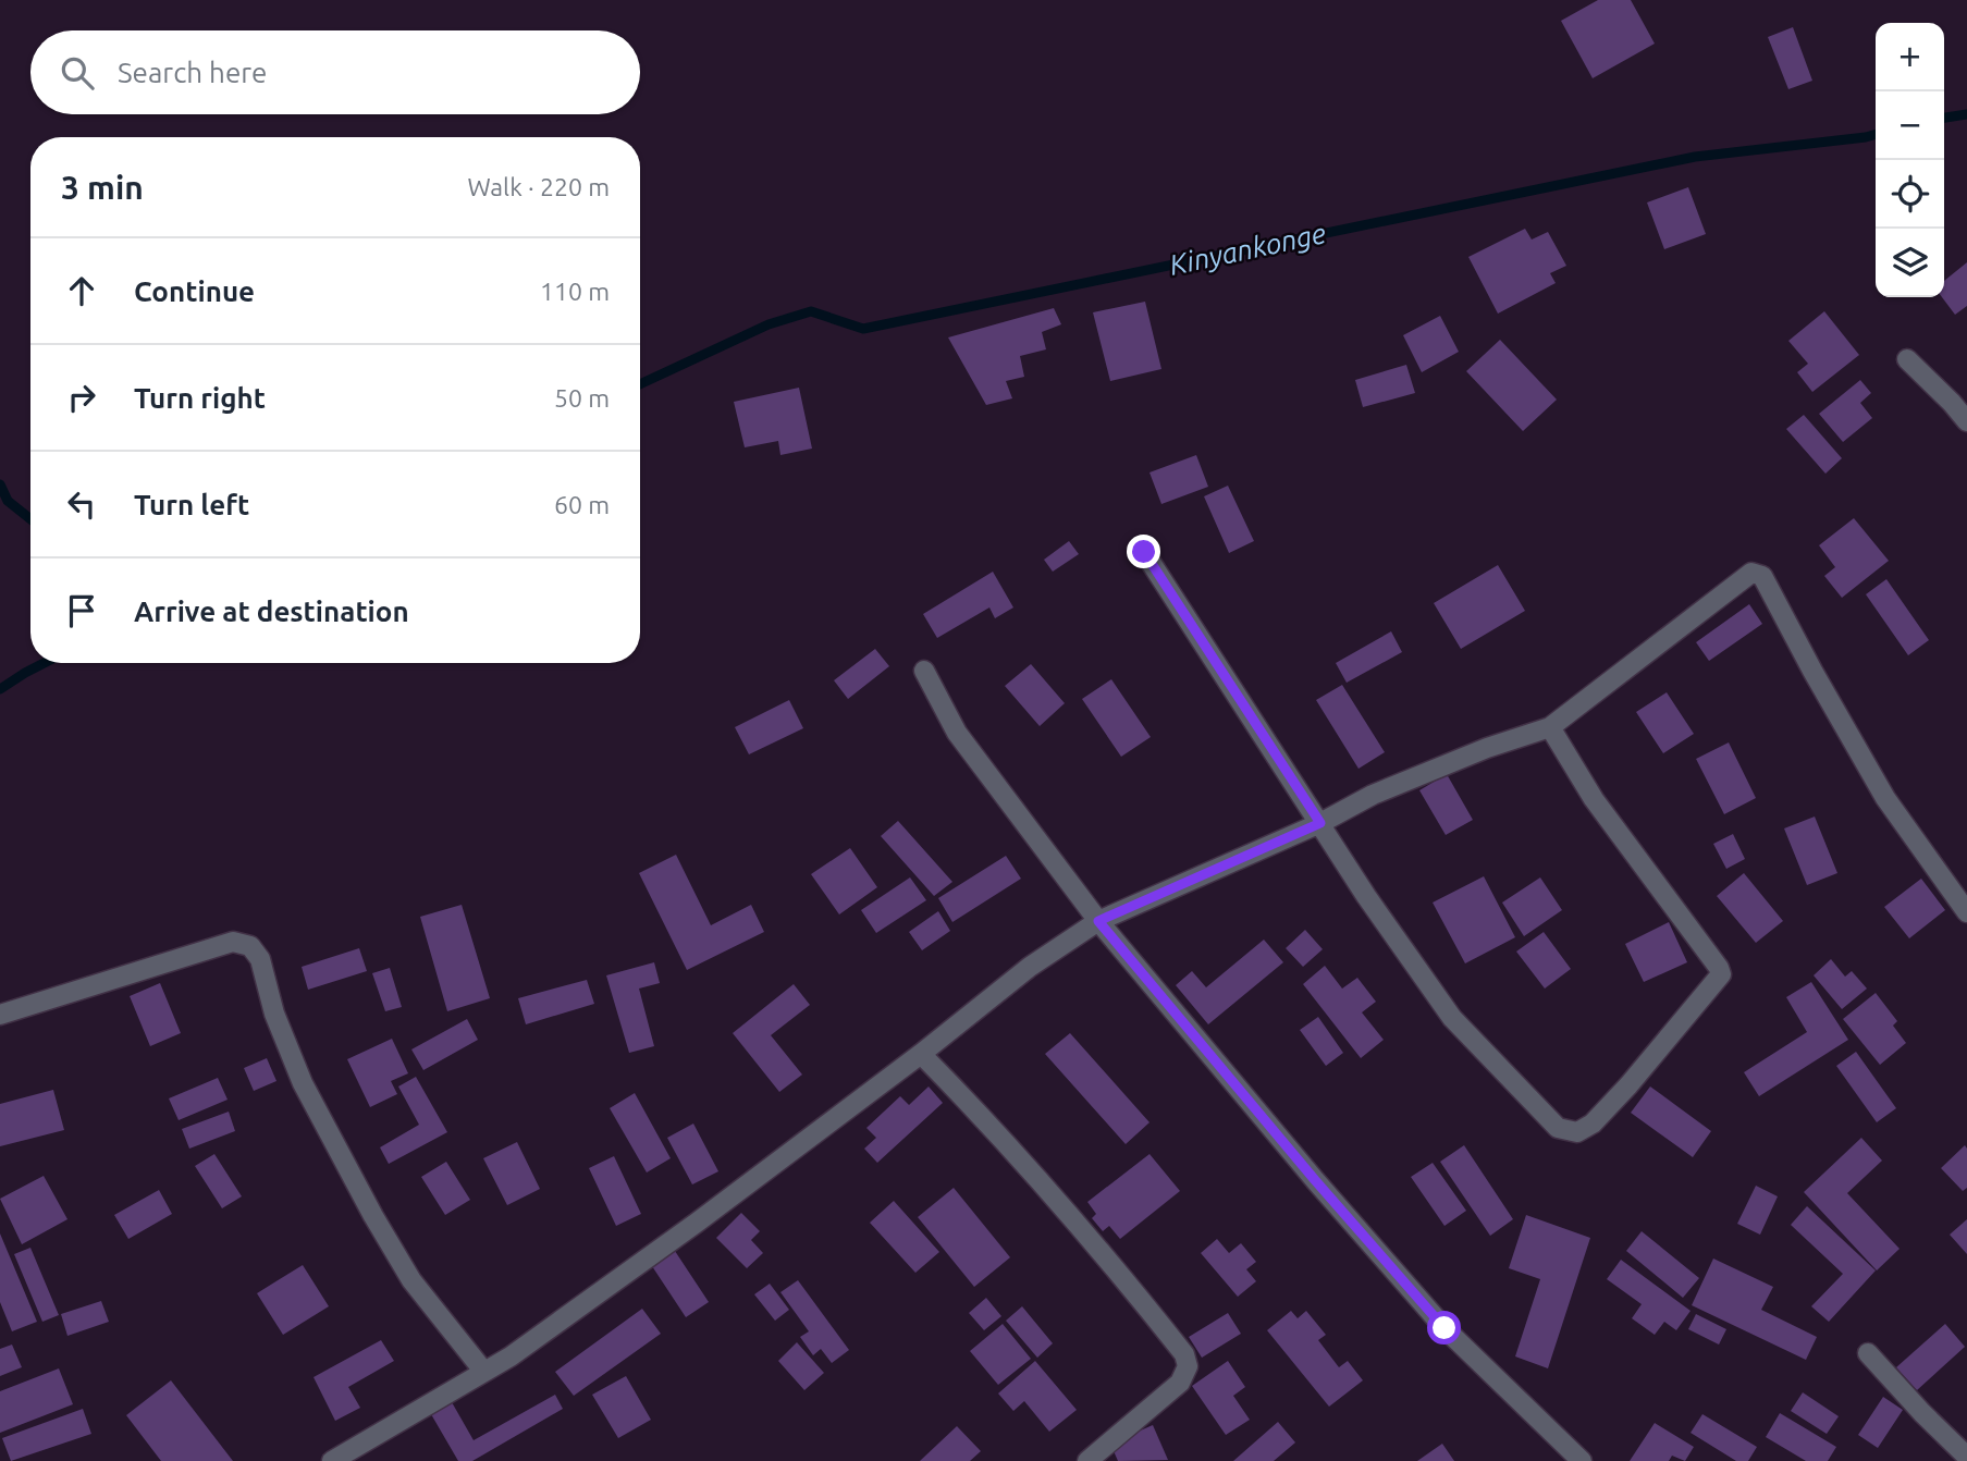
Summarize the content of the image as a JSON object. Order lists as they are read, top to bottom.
{
  "water": ["Kinyankonge"],
  "page": {
    "map_buttons": ["+", "−"],
    "search": "Search here",
    "heading": ["3 min", "Walk · 220 m"],
    "list": [
      ["Continue", "110 m"],
      ["Turn right", "50 m"],
      ["Turn left", "60 m"],
      "Arrive at destination"
    ]
  }
}
